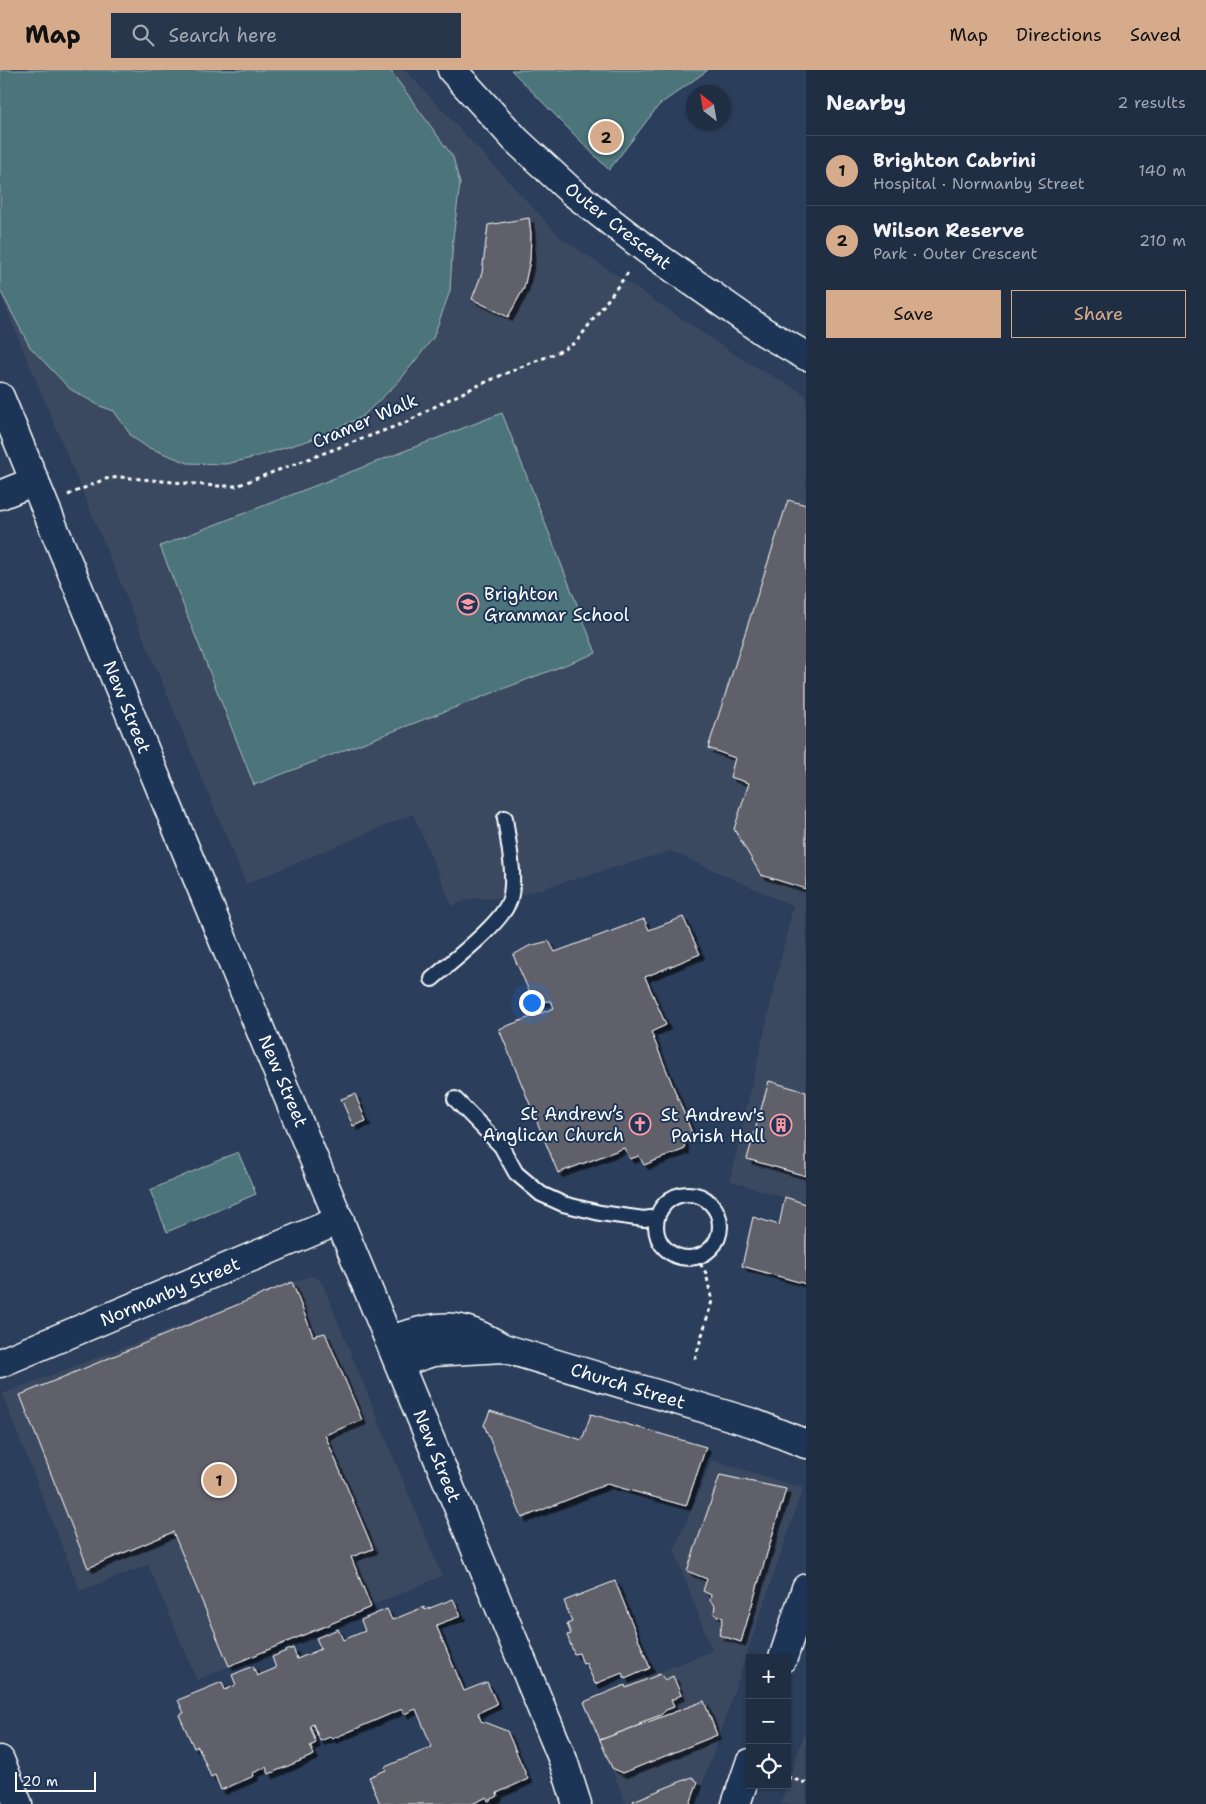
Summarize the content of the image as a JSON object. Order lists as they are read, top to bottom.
{
  "streets": {
    "main road": [
      "Outer Crescent",
      "New Street",
      "Normanby Street",
      "Church Street"
    ],
    "path": ["Cramer Walk"]
  },
  "crossings": [
    ["Outer Crescent", "Cramer Walk"],
    ["Cramer Walk", "New Street"],
    ["New Street", "Normanby Street"],
    ["New Street", "Church Street"]
  ],
  "places": {
    "school or university": ["Brighton Grammar School"],
    "church": ["St Andrew’s Anglican Church"],
    "building": ["St Andrew's Parish Hall"]
  },
  "scale_bar": "20 m",
  "north": "top left",
  "page": {
    "header": "Map",
    "search": "Search here",
    "nav": ["Map", "Directions", "Saved"],
    "heading": ["Nearby", "2 results"],
    "pins": ["2", "1"],
    "list": [
      {
        "mark": "1",
        "name": "Brighton Cabrini",
        "note": "Hospital · Normanby Street",
        "value": "140 m"
      },
      {
        "mark": "2",
        "name": "Wilson Reserve",
        "note": "Park · Outer Crescent",
        "value": "210 m"
      }
    ],
    "buttons": ["Save", "Share"],
    "map_buttons": ["+", "−"],
    "scale": "20 m"
  }
}
